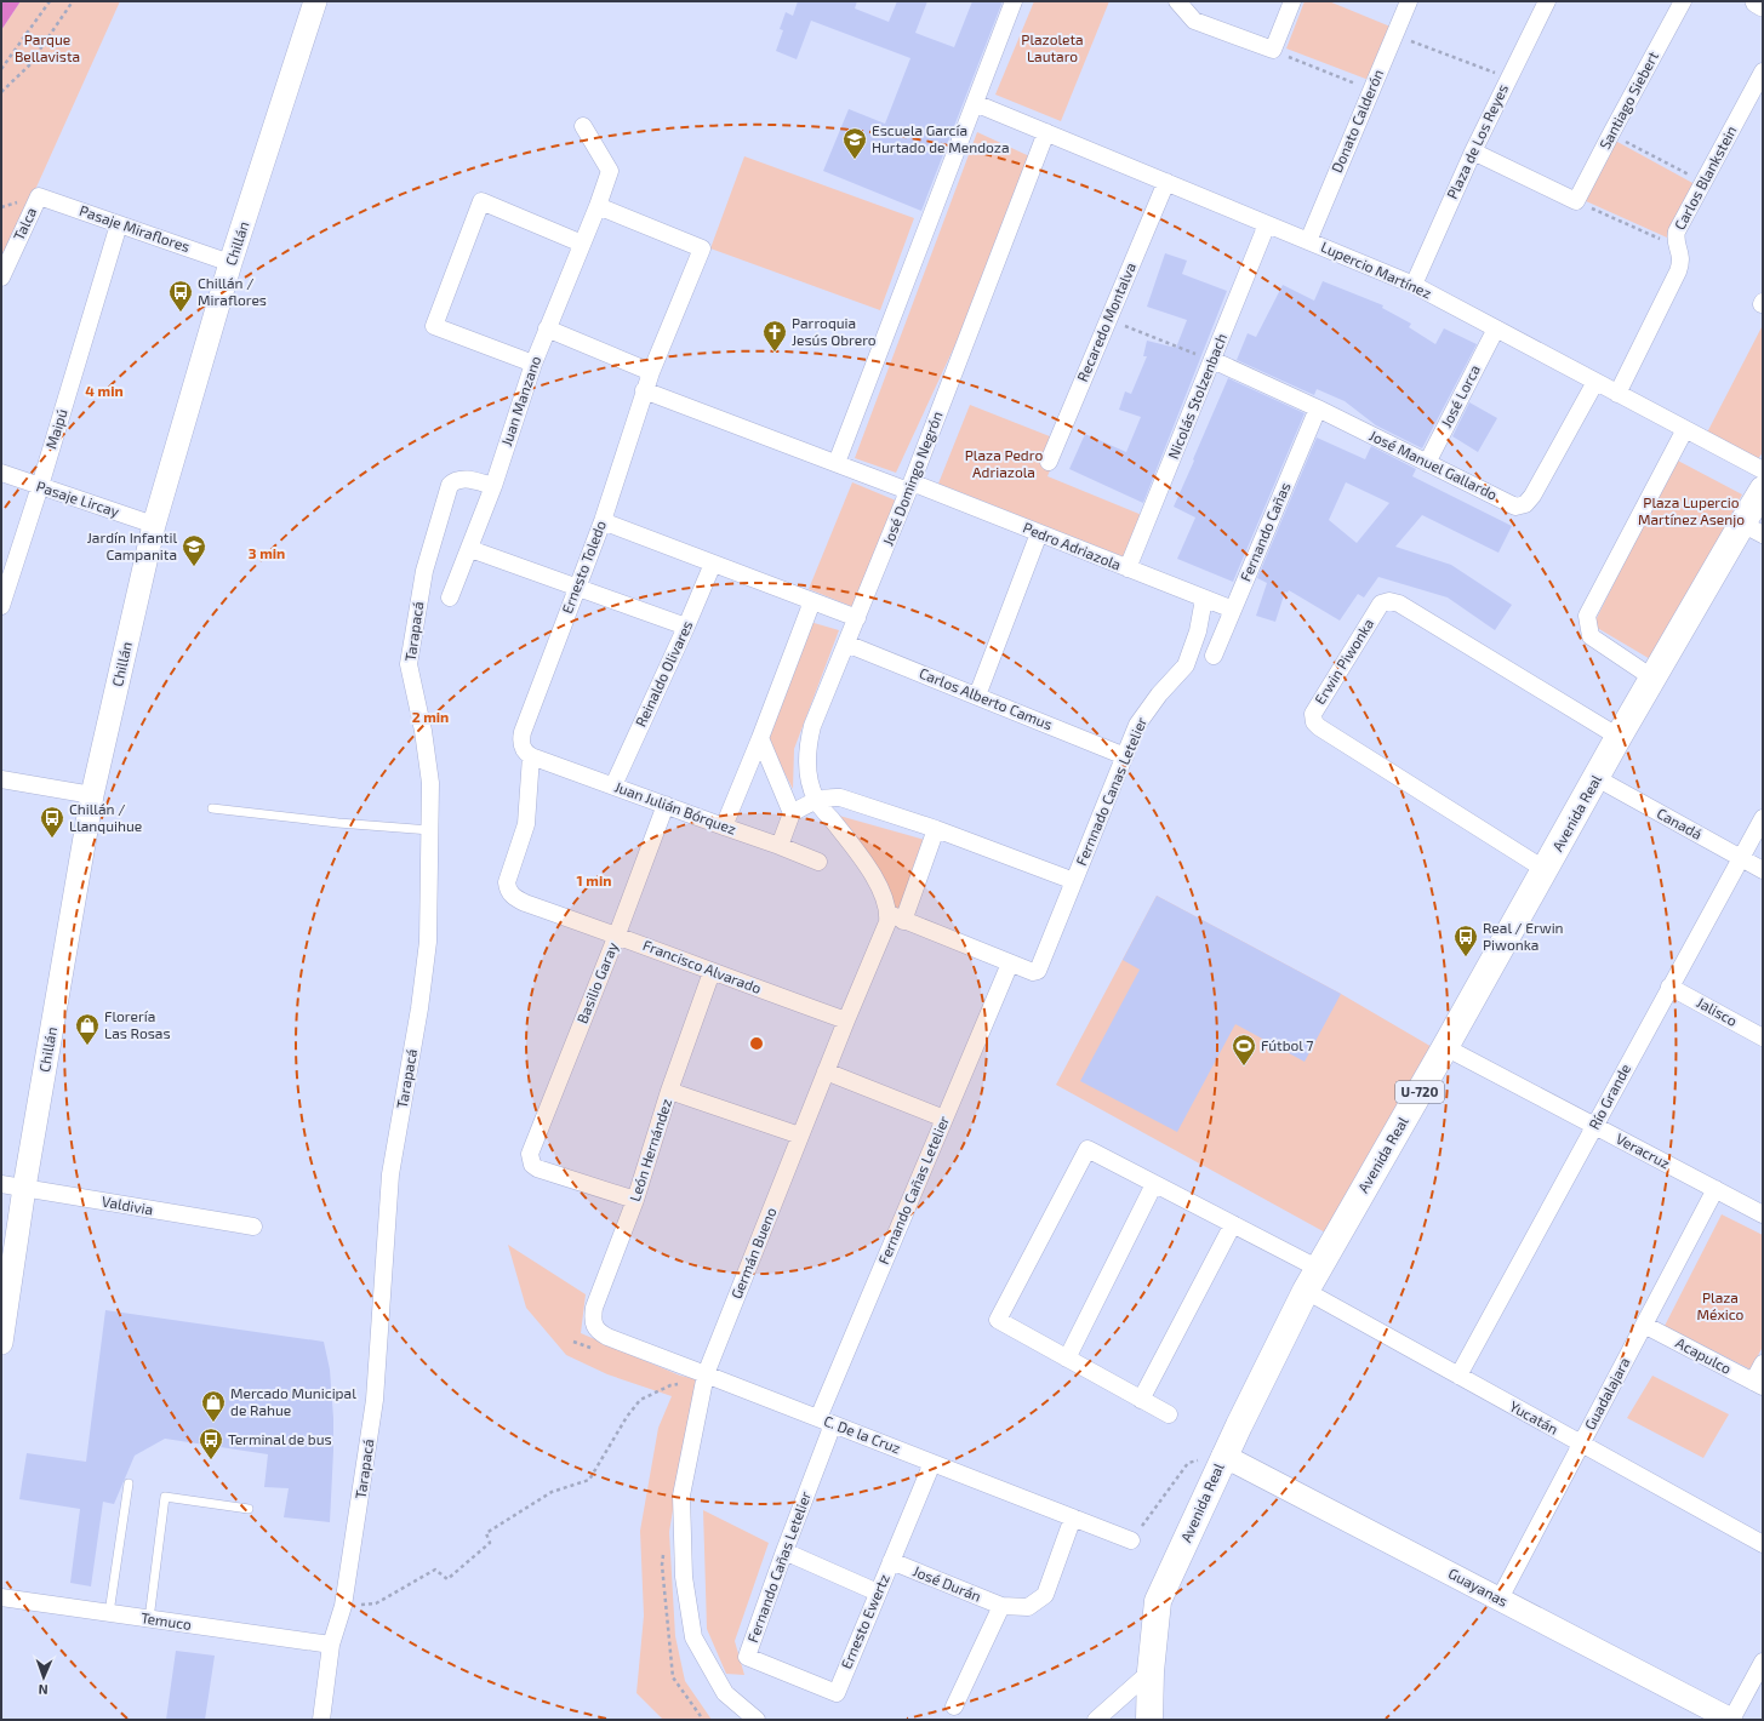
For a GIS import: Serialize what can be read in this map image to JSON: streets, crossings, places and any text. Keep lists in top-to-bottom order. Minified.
{"streets":{"main road":["Avenida Real","U-720"],"street":["Santiago Siebert","Donato Calderón","Plaza de Los Reyes","Carlos Blankstein","Talca","Pasaje Miraflores","Chillán","Lupercio Martínez","Recaredo Montalva","Nicolás Stolzenbach","José Lorca","Juan Manzano","Maipú","José Manuel Gallardo","José Domingo Negrón","Pasaje Lircay","Fernando Cañas","Pedro Adriazola","Ernesto Toledo","Tarapacá","Erwin Piwonka","Reinaldo Olivares","Carlos Alberto Camus","Fernnado Canas Letelier","Juan Julián Bórquez","Canadá","Francisco Alvarado","Basilio Garay","Jalisco","Río Grande","León Hernández","Veracruz","Fernando Cañas Letelier","Valdivia","Germán Bueno","Acapulco","Guadalajara","Yucatán","C. De la Cruz","José Durán","Guayanas","Temuco","Ernesto Ewertz"]},"crossings":[["Donato Calderón","Lupercio Martínez"],["Plaza de Los Reyes","Lupercio Martínez"],["Carlos Blankstein","Lupercio Martínez"],["Talca","Pasaje Miraflores"],["Pasaje Miraflores","Chillán"],["Pasaje Miraflores","Maipú"],["Chillán","Pasaje Lircay"],["Chillán","Valdivia"],["Lupercio Martínez","Recaredo Montalva"],["Lupercio Martínez","Nicolás Stolzenbach"],["Lupercio Martínez","José Lorca"],["Lupercio Martínez","José Manuel Gallardo"],["Lupercio Martínez","José Domingo Negrón"],["Nicolás Stolzenbach","José Manuel Gallardo"],["Nicolás Stolzenbach","Pedro Adriazola"],["José Lorca","José Manuel Gallardo"],["Juan Manzano","Ernesto Toledo"],["Juan Manzano","Tarapacá"],["Maipú","Pasaje Lircay"],["José Manuel Gallardo","Fernando Cañas"],["José Domingo Negrón","Pedro Adriazola"],["José Domingo Negrón","Carlos Alberto Camus"],["Fernando Cañas","Pedro Adriazola"],["Pedro Adriazola","Ernesto Toledo"],["Pedro Adriazola","Fernnado Canas Letelier"],["Ernesto Toledo","Juan Julián Bórquez"],["Ernesto Toledo","Francisco Alvarado"],["Tarapacá","Temuco"],["Erwin Piwonka","Avenida Real"],["Reinaldo Olivares","Juan Julián Bórquez"],["Carlos Alberto Camus","Fernnado Canas Letelier"],["Fernnado Canas Letelier","Fernando Cañas Letelier"],["Juan Julián Bórquez","Basilio Garay"],["Avenida Real","Canadá"],["Avenida Real","Veracruz"],["Avenida Real","Yucatán"],["Avenida Real","Guayanas"],["Canadá","Río Grande"],["Francisco Alvarado","Basilio Garay"],["Francisco Alvarado","León Hernández"],["Francisco Alvarado","Germán Bueno"],["Basilio Garay","León Hernández"],["Jalisco","Río Grande"],["Río Grande","Veracruz"],["Río Grande","Yucatán"],["León Hernández","C. De la Cruz"],["Veracruz","Guadalajara"],["Fernando Cañas Letelier","C. De la Cruz"],["Fernando Cañas Letelier","Ernesto Ewertz"],["Germán Bueno","C. De la Cruz"],["Acapulco","Guadalajara"],["Guadalajara","Yucatán"],["Guadalajara","Guayanas"],["C. De la Cruz","José Durán"],["C. De la Cruz","Ernesto Ewertz"],["José Durán","Ernesto Ewertz"]],"parks":["Parque Bellavista","Plazoleta Lautaro","Plaza Pedro Adriazola","Plaza Lupercio Martínez Asenjo","Plaza México"],"places":{"school or university":["Escuela García Hurtado de Mendoza","Jardín Infantil Campanita"],"bus stop":["Chillán / Miraflores","Chillán / Llanquihue","Real / Erwin Piwonka","Terminal de bus"],"church":["Parroquia Jesús Obrero"],"shop":["Florería Las Rosas","Mercado Municipal de Rahue"],"sports":["Fútbol 7"]},"north":"bottom","rings":["4 min","3 min","2 min","1 min"]}
